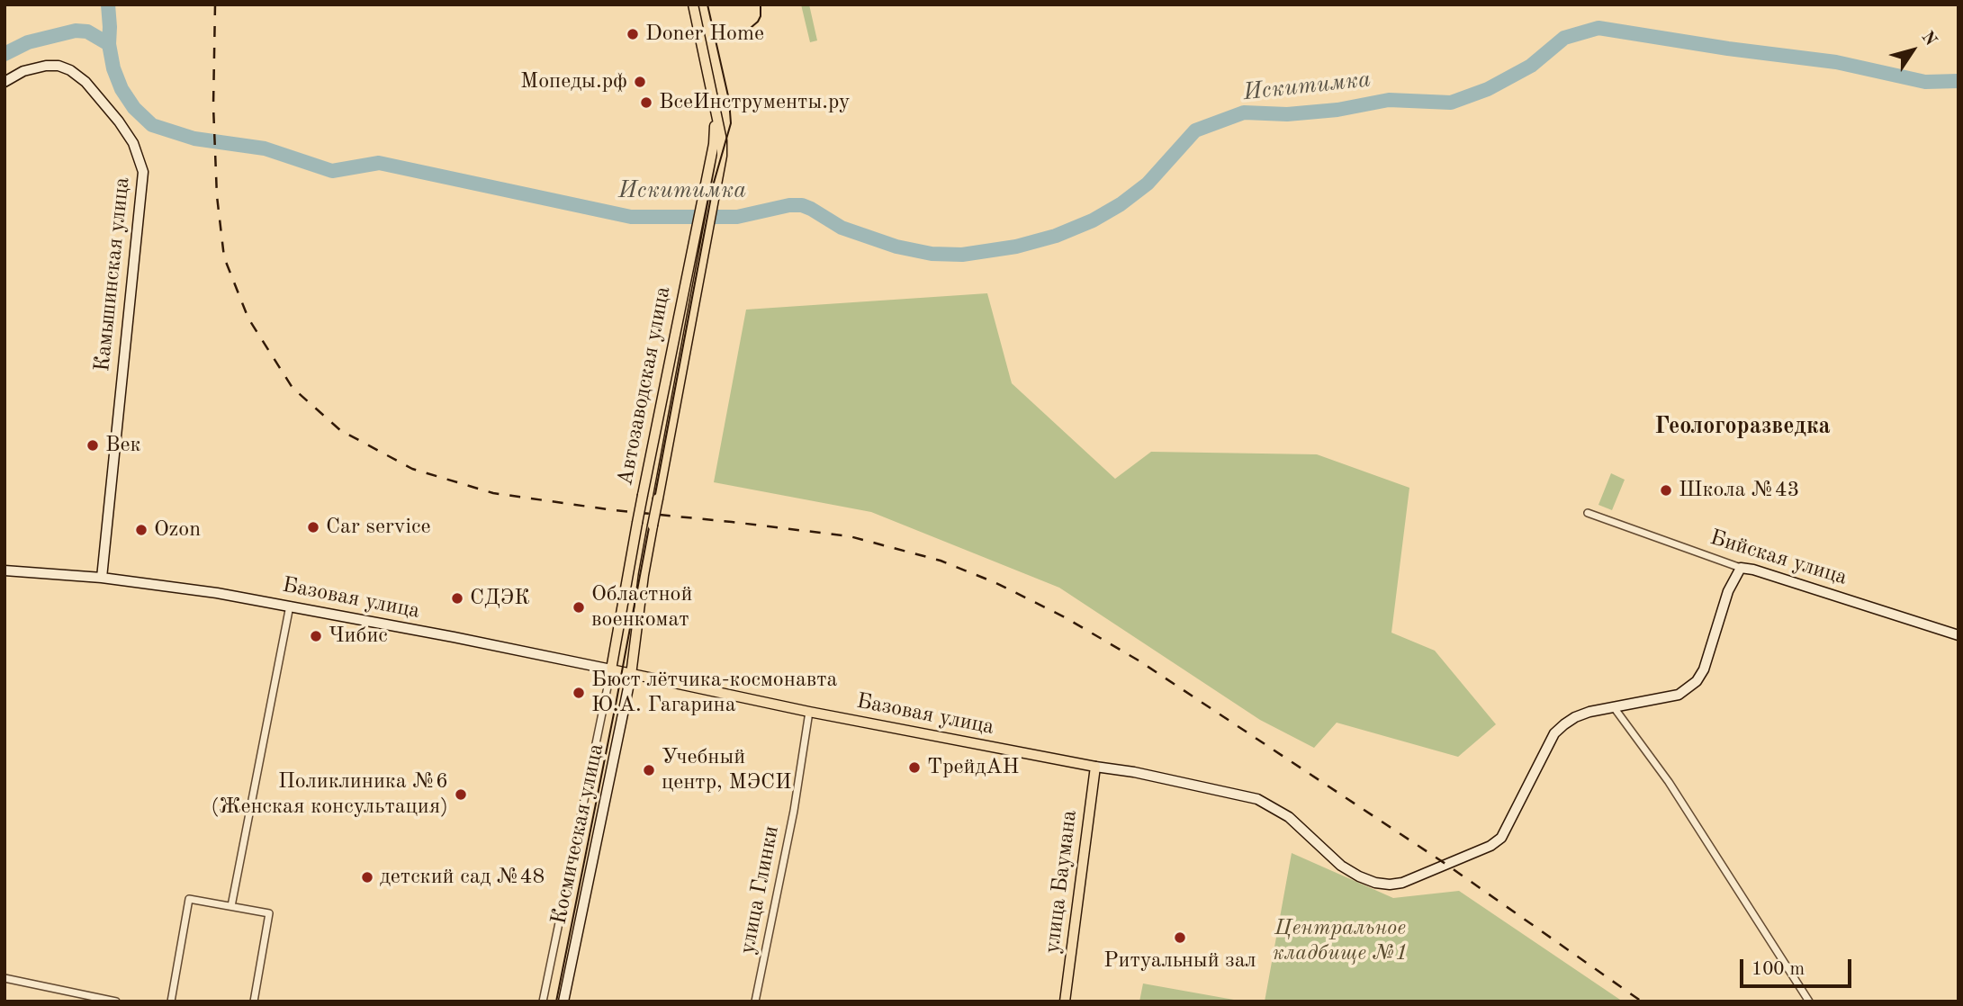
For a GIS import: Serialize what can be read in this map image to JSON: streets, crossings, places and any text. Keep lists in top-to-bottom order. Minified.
{"streets":{"main road":["Автозаводская улица","Базовая улица","улица Баумана"],"street":["Камышинская улица","Бийская улица","Космическая улица","улица Глинки"]},"crossings":[["Камышинская улица","Базовая улица"],["Автозаводская улица","Базовая улица"],["Автозаводская улица","Космическая улица"],["Базовая улица","Космическая улица"],["Базовая улица","улица Баумана"],["Базовая улица","улица Глинки"]],"districts":["Геологоразведка"],"water":["Искитимка"],"parks":["Центральное кладбище №1"],"places":["Doner Home","Мопеды.рф","ВсеИнструменты.ру","Век","Школа №43","Car service","Ozon","СДЭК","Областной военкомат","Чибис","Бюст лётчика-космонавта Ю.А. Гагарина","ТрейдАН","Учебный центр, МЭСИ","Поликлиника №6 (Женская консультация)","детский сад №48","Ритуальный зал"],"scale_bar":"100 m","north":"top right"}
